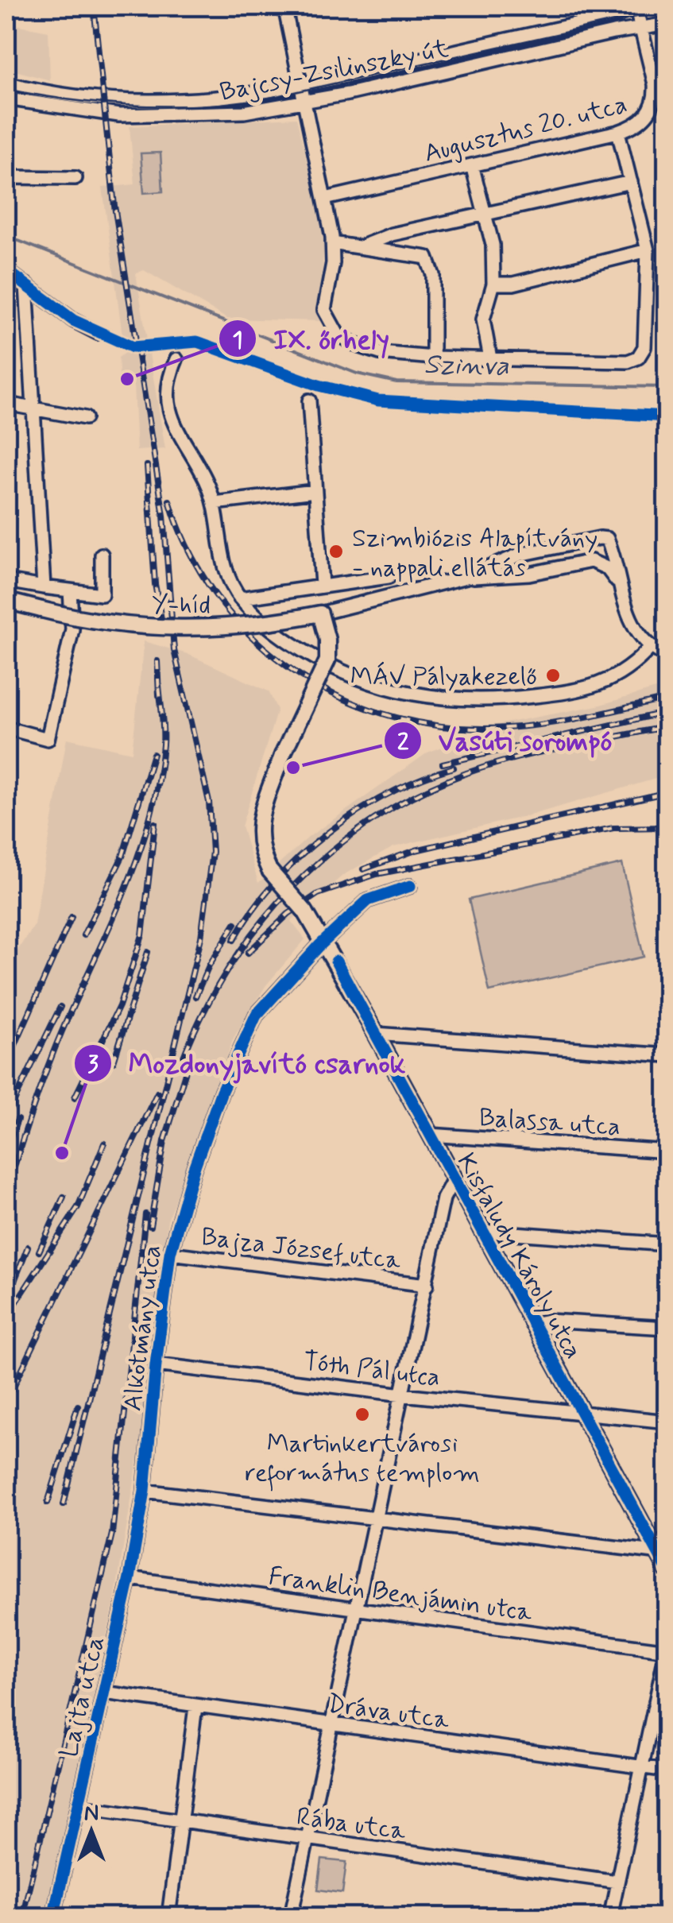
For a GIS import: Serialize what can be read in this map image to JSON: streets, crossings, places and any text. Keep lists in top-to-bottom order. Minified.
{"streets":{"main road":["Y-híd","Kisfaludy Károly utca"],"street":["Bajcsy-Zsilinszky út","Augusztus 20. utca","Balassa utca","Bajza József utca","Alkotmány utca","Tóth Pál utca","Franklin Benjámin utca","Lajta utca","Dráva utca","Rába utca"]},"crossings":[["Bajcsy-Zsilinszky út","Augusztus 20. utca"],["Y-híd","Kisfaludy Károly utca"],["Balassa utca","Kisfaludy Károly utca"],["Bajza József utca","Alkotmány utca"],["Kisfaludy Károly utca","Alkotmány utca"],["Kisfaludy Károly utca","Tóth Pál utca"],["Alkotmány utca","Tóth Pál utca"],["Alkotmány utca","Franklin Benjámin utca"],["Alkotmány utca","Lajta utca"],["Franklin Benjámin utca","Lajta utca"],["Lajta utca","Dráva utca"],["Lajta utca","Rába utca"]],"water":["Szinva"],"places":["IX. őrhely","Szimbiózis Alapítvány - nappali ellátás","MÁV Pályakezelő","Vasúti sorompó","Mozdonyjavító csarnok","Martinkertvárosi református templom"],"north":"top"}
